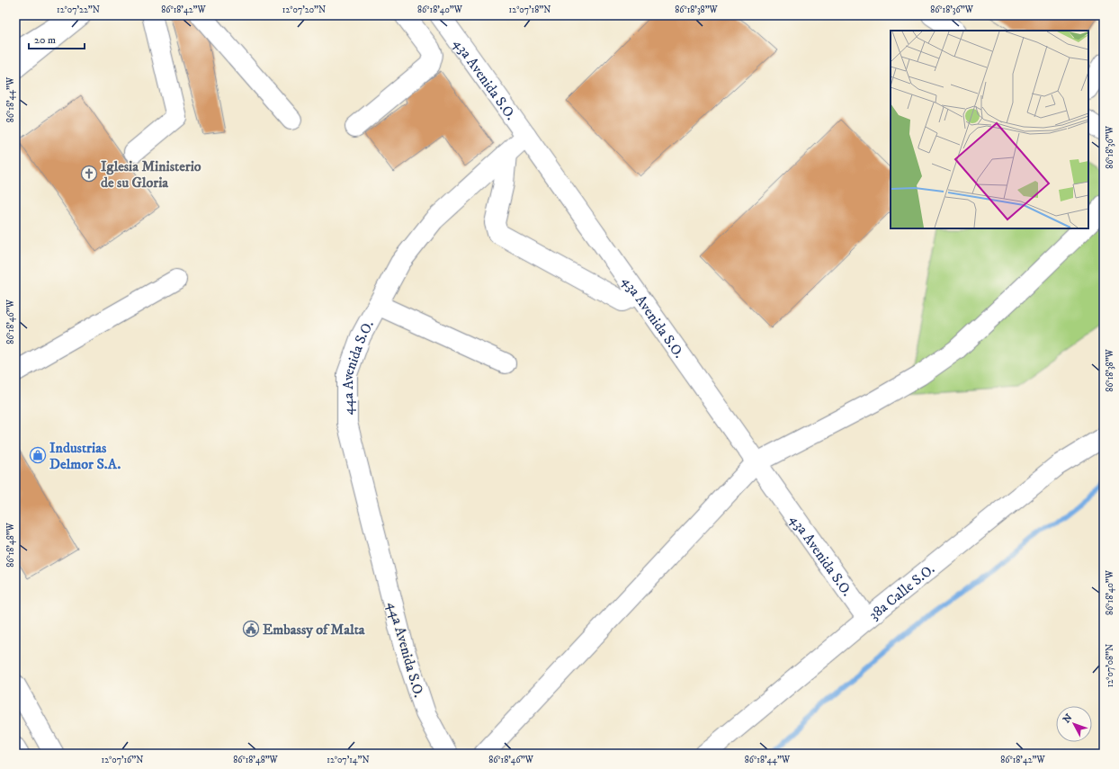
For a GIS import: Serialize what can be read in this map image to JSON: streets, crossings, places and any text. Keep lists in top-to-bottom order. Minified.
{"streets":{"main road":["43a Avenida S.O.","44a Avenida S.O.","38a Calle S.O."]},"crossings":[["43a Avenida S.O.","44a Avenida S.O."],["43a Avenida S.O.","38a Calle S.O."]],"places":{"church":["Iglesia Ministerio de su Gloria"],"shop":["Industrias Delmor S.A."],"public building":["Embassy of Malta"]},"scale_bar":"20 m","north":"top left","coordinates":["12°07'22\"N","86°18'42\"W","12°07'20\"N","86°18'40\"W","12°07'18\"N","86°18'38\"W","86°18'36\"W","86°18'44\"W","86°18'46\"W","86°18'48\"W","12°07'08\"N","12°07'16\"N","12°07'14\"N"]}
